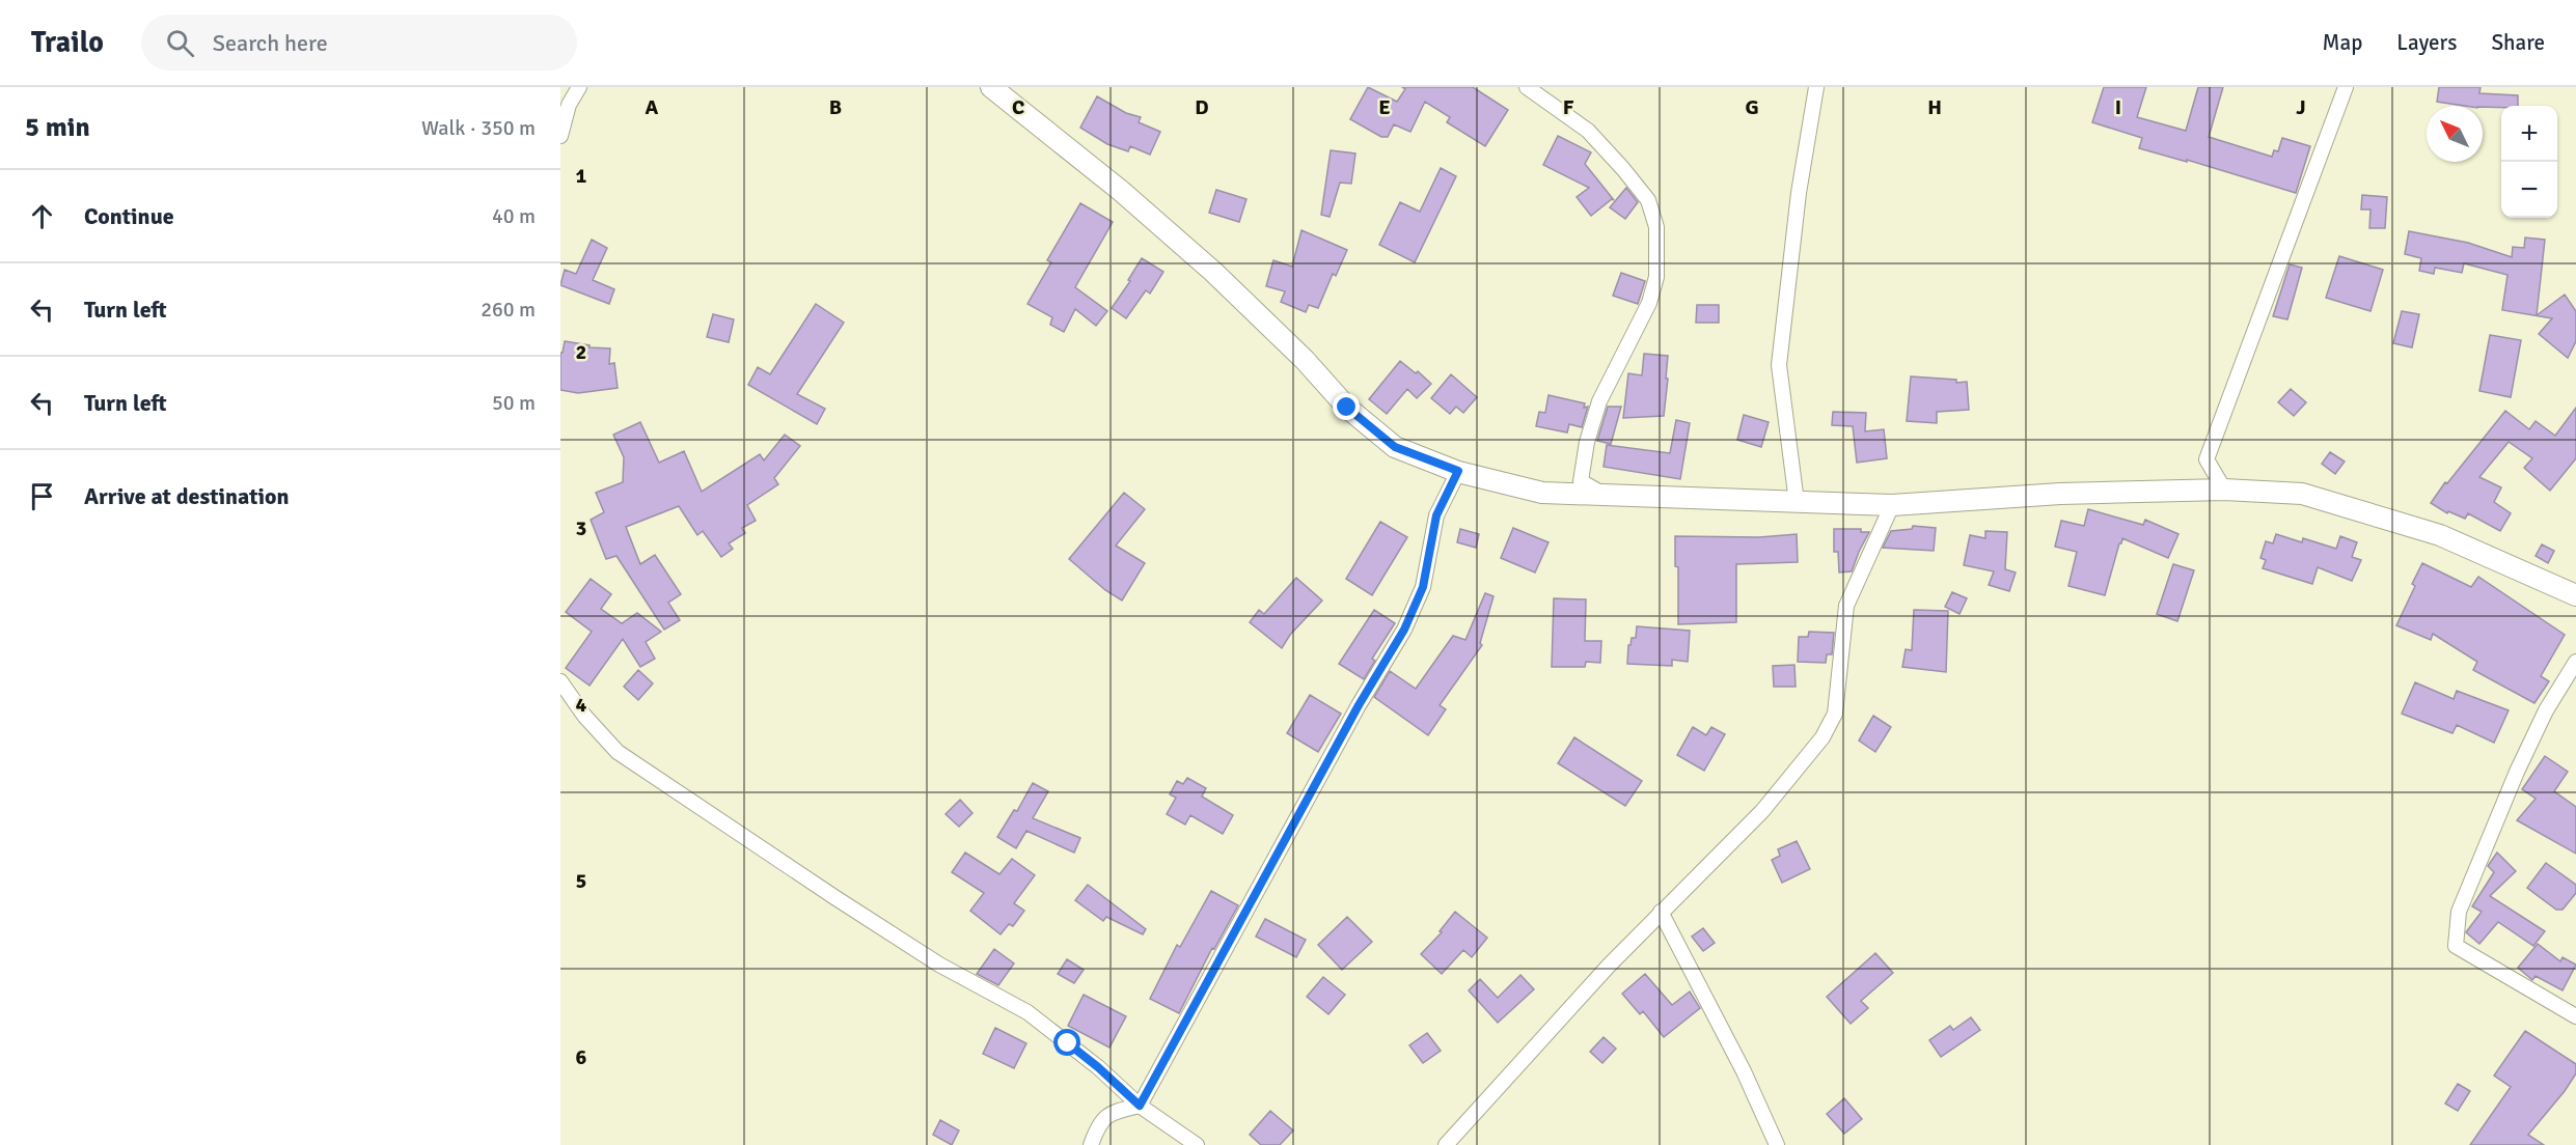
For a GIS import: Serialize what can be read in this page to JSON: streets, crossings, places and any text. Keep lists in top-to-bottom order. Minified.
{"north":"top left","page":{"header":"Trailo","search":"Search here","nav":["Map","Layers","Share"],"heading":["5 min","Walk · 350 m"],"map_buttons":["+","−"],"list":[["Continue","40 m"],["Turn left","260 m"],["Turn left","50 m"],"Arrive at destination"]},"grid":{"columns":["A","B","C","D","E","F","G","H","I","J"],"rows":["1","2","3","4","5","6"]}}
